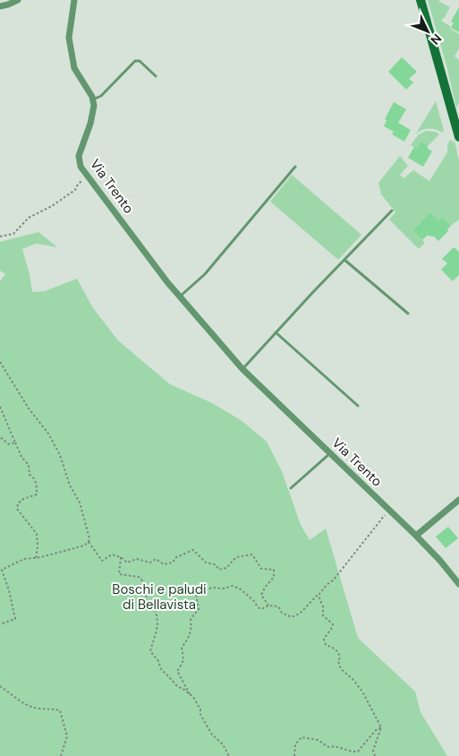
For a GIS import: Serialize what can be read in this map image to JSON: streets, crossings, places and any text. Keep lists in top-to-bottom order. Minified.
{"streets":{"street":["Via Trento"]},"parks":["Boschi e paludi di Bellavista"],"north":"bottom right"}
